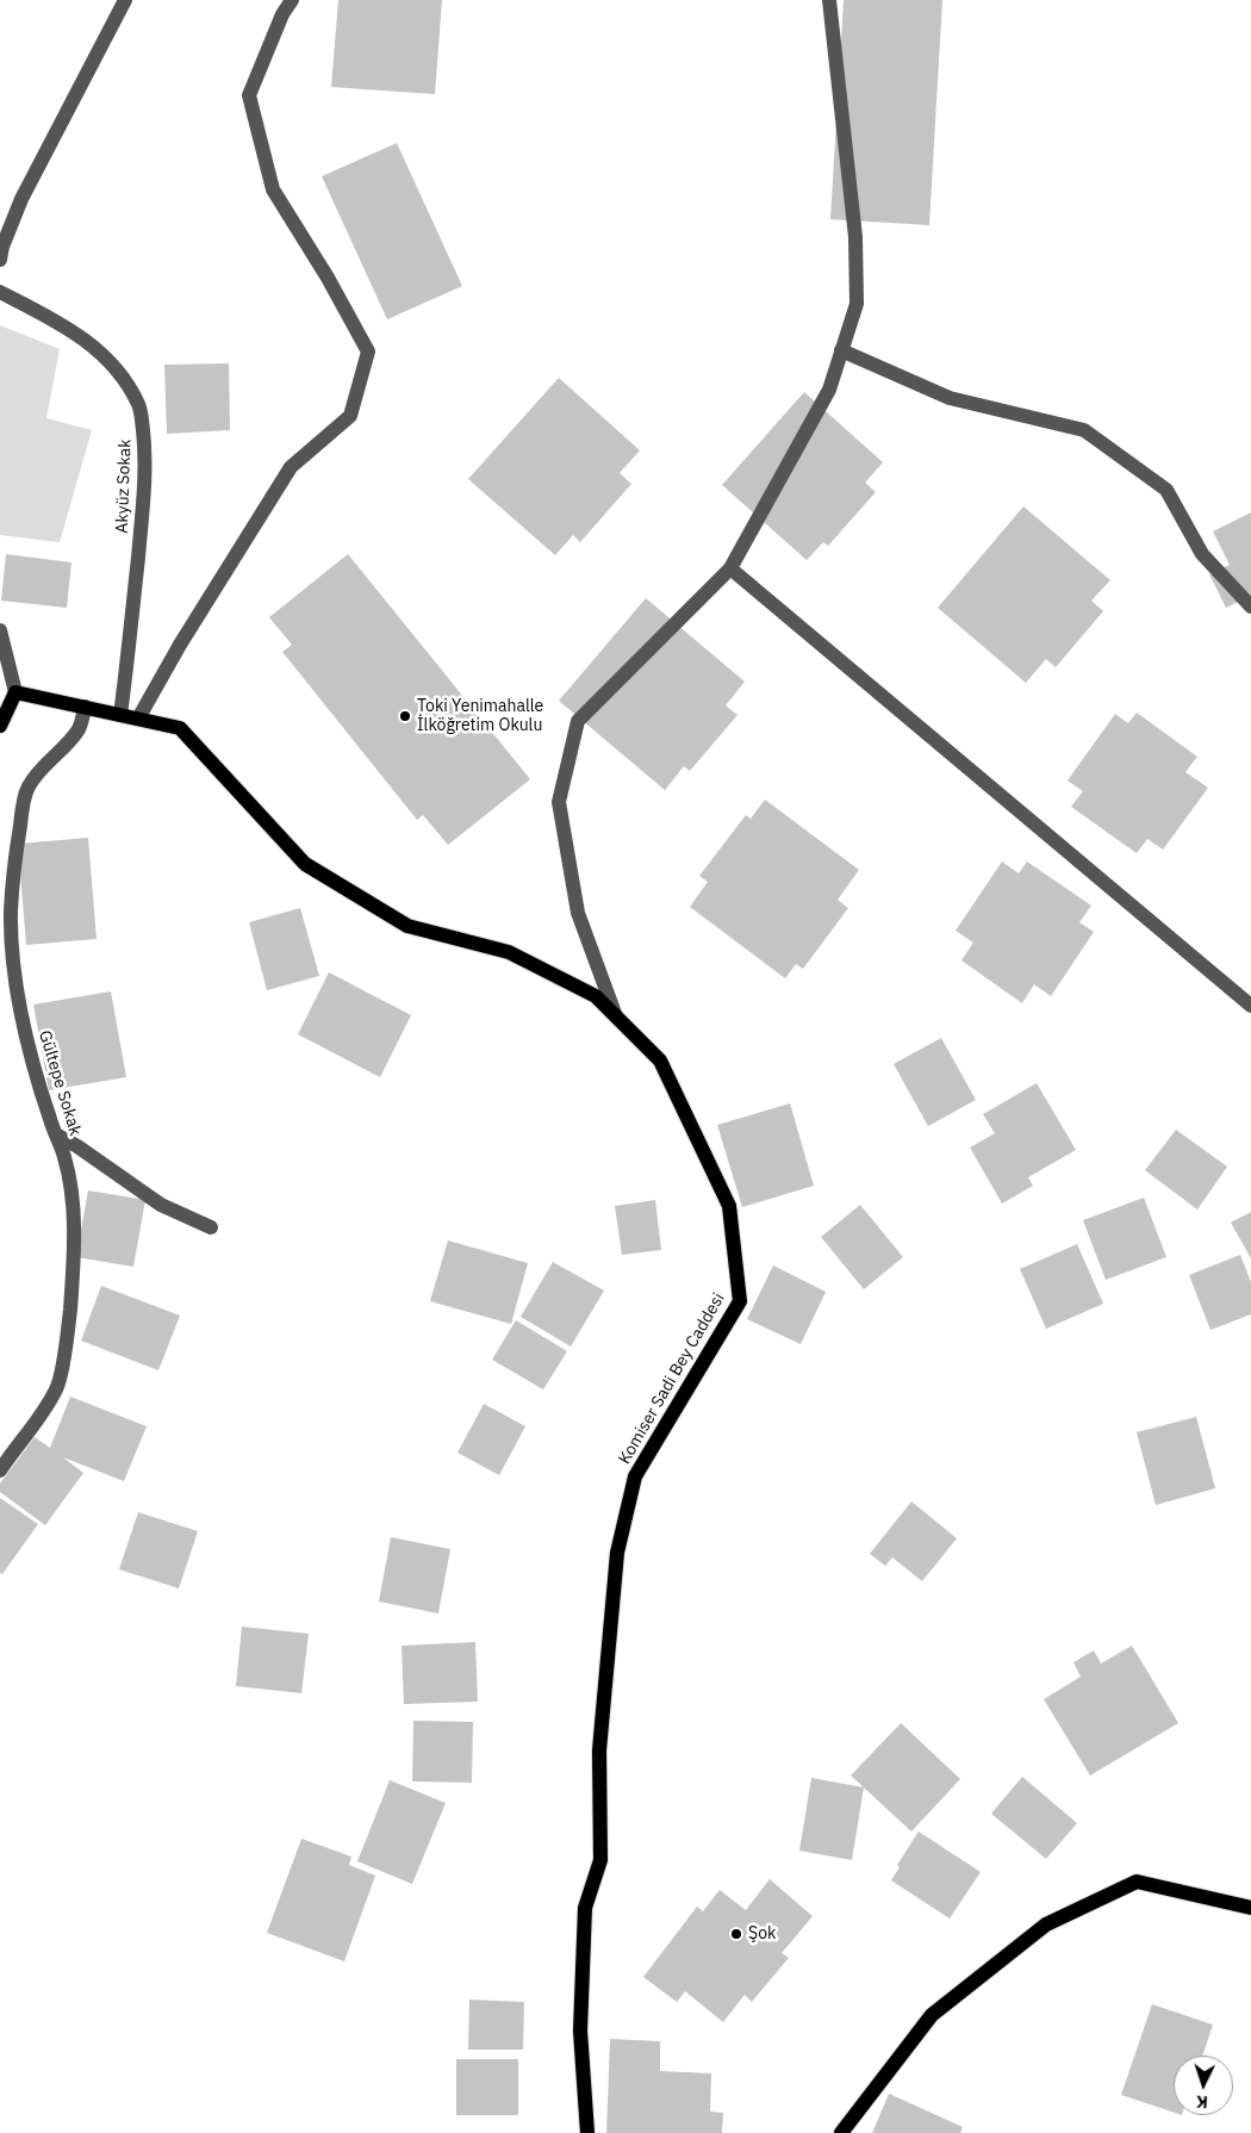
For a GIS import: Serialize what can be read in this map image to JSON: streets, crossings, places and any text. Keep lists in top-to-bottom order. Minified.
{"streets":{"main road":["Komiser Sadi Bey Caddesi"],"street":["Akyüz Sokak","Gültepe Sokak"]},"crossings":[["Akyüz Sokak","Komiser Sadi Bey Caddesi"],["Gültepe Sokak","Komiser Sadi Bey Caddesi"]],"places":["Toki Yenimahalle İlköğretim Okulu","Şok"],"north":"bottom"}
